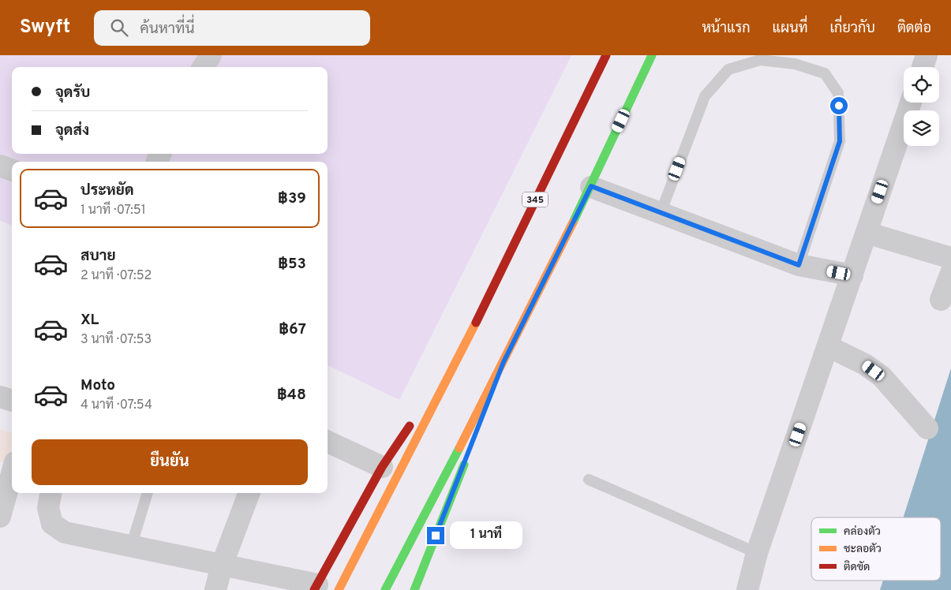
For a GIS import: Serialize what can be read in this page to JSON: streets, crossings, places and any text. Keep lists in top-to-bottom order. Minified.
{"streets":{"main road":["345"]},"legend":["คล่องตัว","ชะลอตัว","ติดขัด"],"page":{"header":"Swyft","search":"ค้นหาที่นี่","nav":["หน้าแรก","แผนที่","เกี่ยวกับ","ติดต่อ"],"banner":["จุดรับ","จุดส่ง"],"list":[{"name":"ประหยัด","note":"1 นาที · 07:51","value":"฿39"},{"name":"สบาย","note":"2 นาที · 07:52","value":"฿53"},{"name":"XL","note":"3 นาที · 07:53","value":"฿67"},{"name":"Moto","note":"4 นาที · 07:54","value":"฿48"}],"buttons":"ยืนยัน","bubble":"1 นาที"}}
